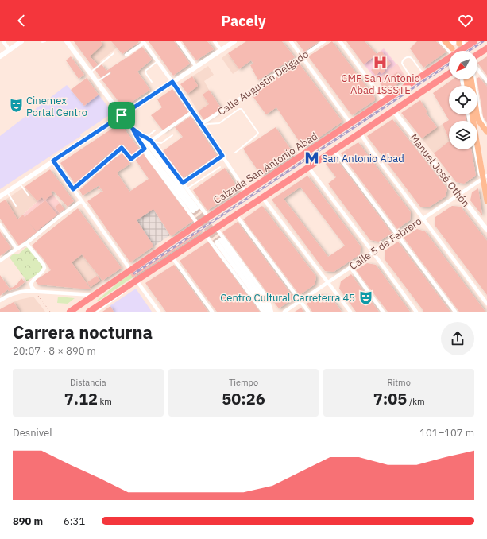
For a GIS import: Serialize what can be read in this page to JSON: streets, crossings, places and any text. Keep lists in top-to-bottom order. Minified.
{"streets":{"highway":["Calzada San Antonio Abad"],"street":["Calle Augustin Delgado","Manuel José Othón","Calle 5 de Febrero"]},"crossings":[["Manuel José Othón","Calle 5 de Febrero"]],"places":{"hospital":["CMF San Antonio Abad ISSSTE"],"theatre":["Cinemex Portal Centro","Centro Cultural Carreterra 45"],"metro station":["San Antonio Abad"]},"north":"bottom left","page":{"header":"Pacely","heading":["Carrera nocturna","20:07 · 8 × 890 m"],"stats":[["Distancia","7.12 km"],["Tiempo","50:26"],["Ritmo","7:05 /km"]],"chart":["Desnivel","101–107 m"],"list":[{"name":"890 m","note":"6:31"}]}}
